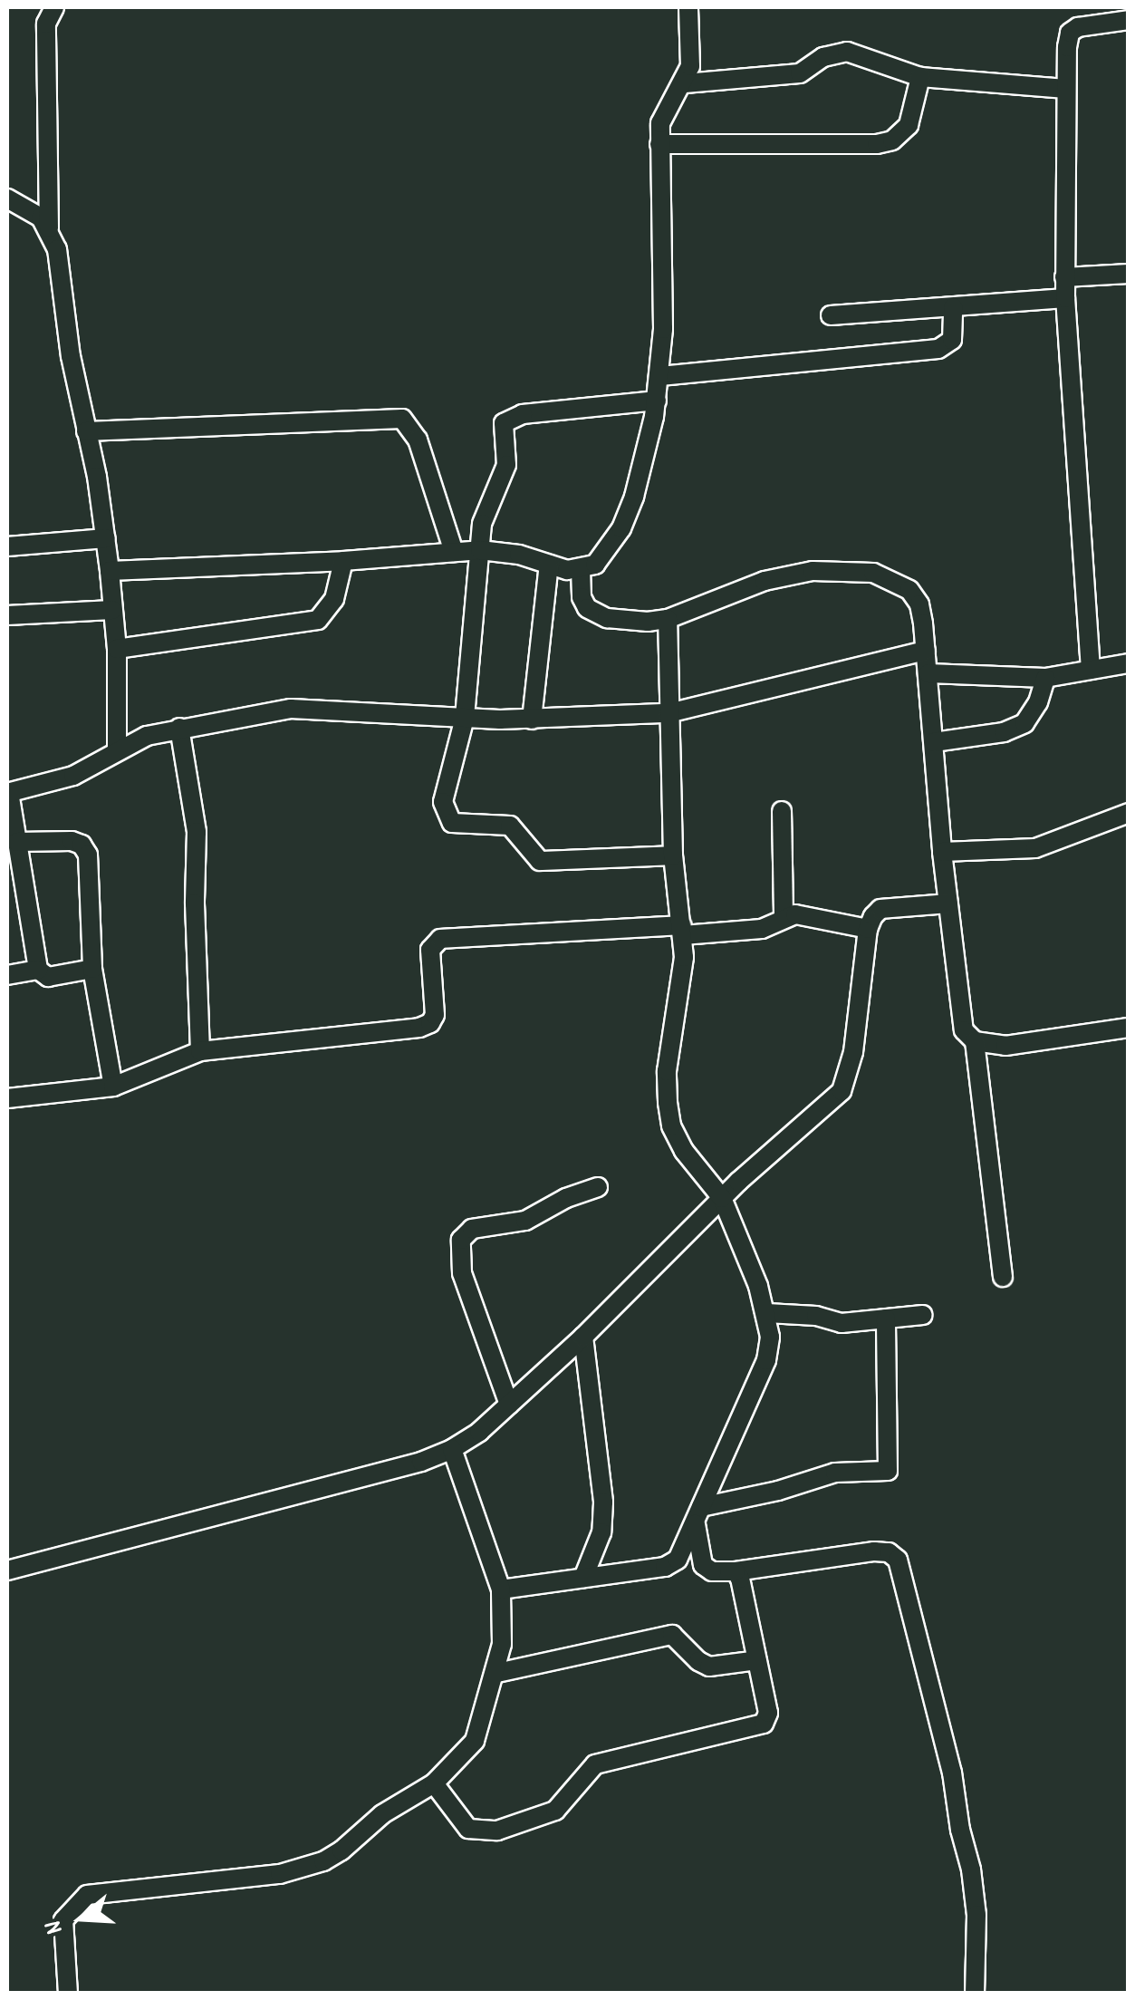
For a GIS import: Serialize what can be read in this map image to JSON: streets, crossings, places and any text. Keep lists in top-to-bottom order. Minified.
{"north":"left"}
